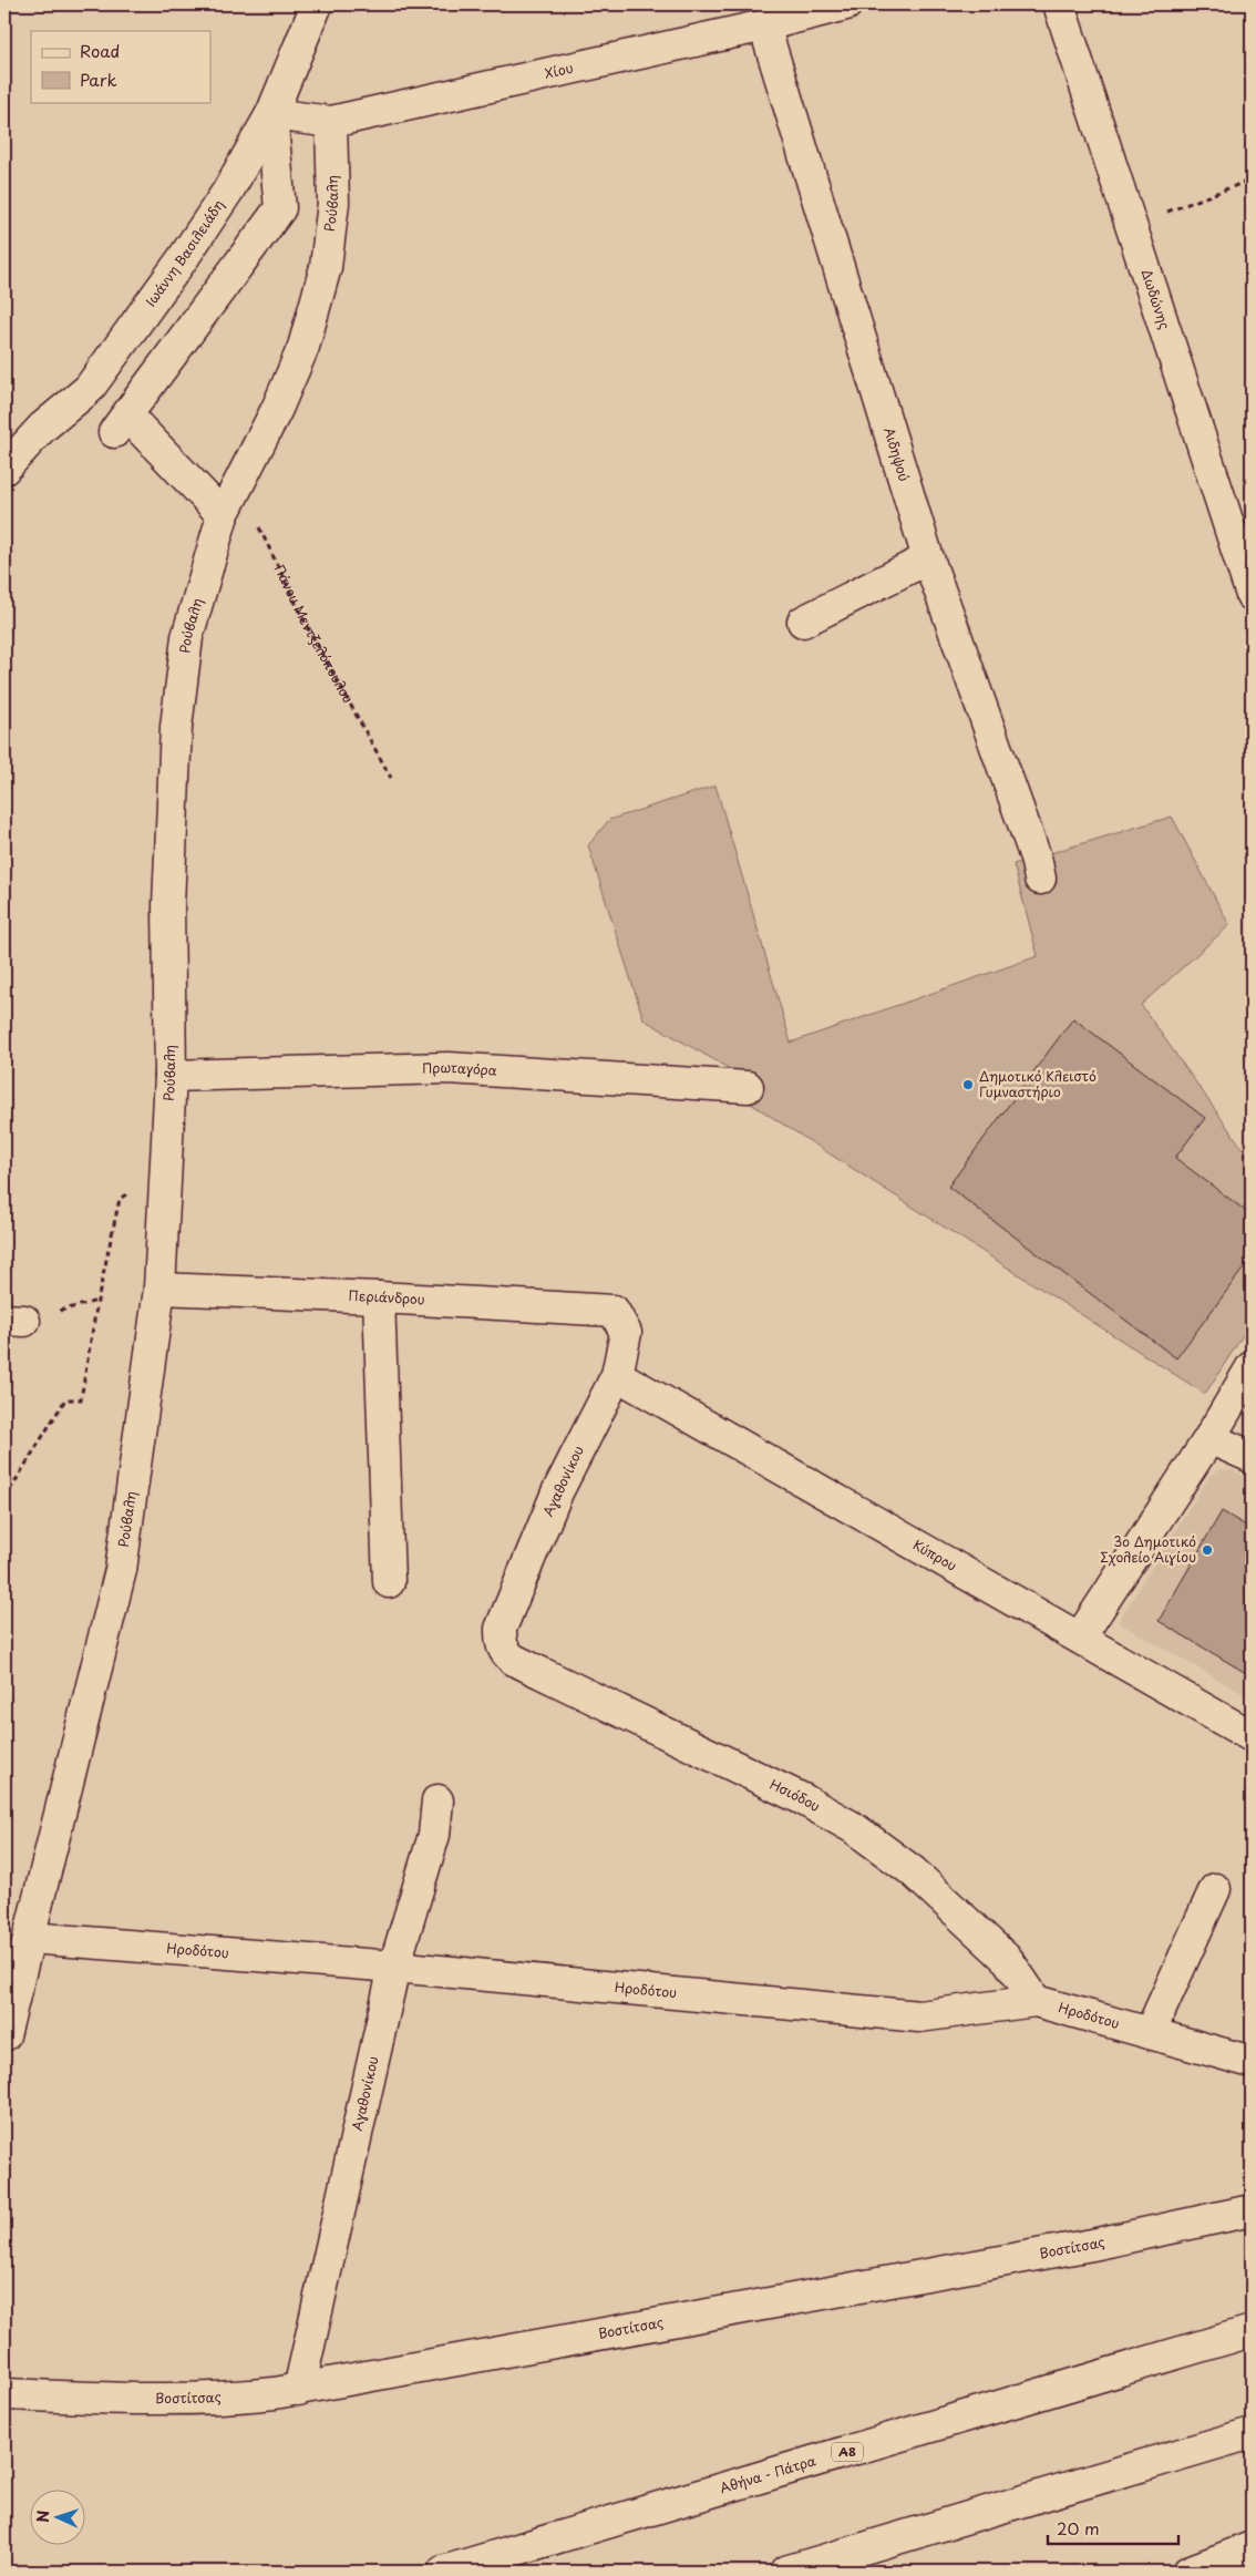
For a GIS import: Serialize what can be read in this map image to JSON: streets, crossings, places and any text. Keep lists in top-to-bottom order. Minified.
{"streets":{"main road":["Χίου","Ρούβαλη","Ιωάννη Βασιλειάδη","Δωδώνης","Αιδηψού","Πρωταγόρα","Περιάνδρου","Αγαθονίκου","Κύπρου","Ησιόδου","Ηροδότου","Βοστίτσας","Α8","Αθήνα - Πάτρα"],"path":["Πάνου Μεντζελόπουλου"]},"crossings":[["Χίου","Ρούβαλη"],["Χίου","Ιωάννη Βασιλειάδη"],["Χίου","Αιδηψού"],["Ρούβαλη","Πάνου Μεντζελόπουλου"],["Ρούβαλη","Πρωταγόρα"],["Ρούβαλη","Περιάνδρου"],["Ρούβαλη","Ηροδότου"],["Περιάνδρου","Αγαθονίκου"],["Αγαθονίκου","Κύπρου"],["Αγαθονίκου","Ησιόδου"],["Αγαθονίκου","Ηροδότου"],["Αγαθονίκου","Βοστίτσας"],["Ησιόδου","Ηροδότου"]],"places":["Δημοτικό Κλειστό Γυμναστήριο","3ο Δημοτικό Σχολείο Αιγίου"],"legend":["Road","Park"],"scale_bar":"20 m","north":"left"}
